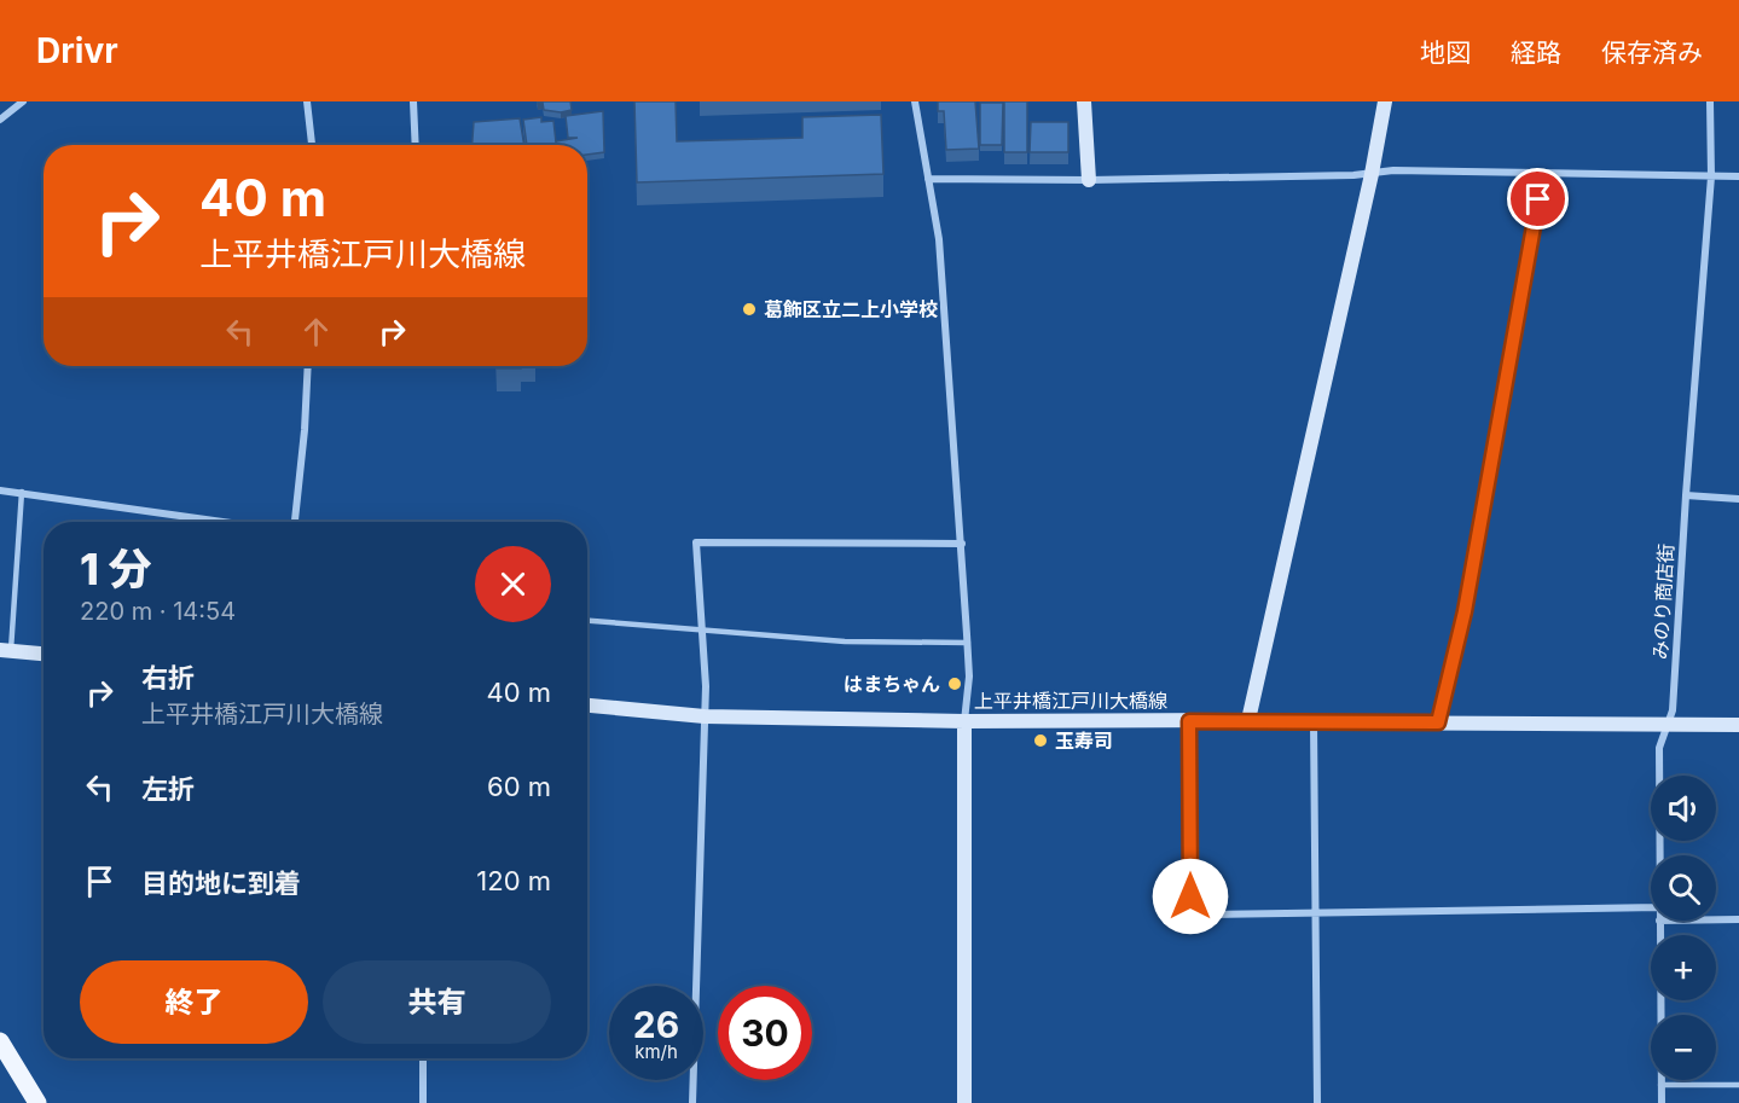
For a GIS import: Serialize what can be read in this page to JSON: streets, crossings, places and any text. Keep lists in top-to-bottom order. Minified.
{"streets":{"street":["みのり商店街","上平井橋江戸川大橋線"]},"crossings":[["みのり商店街","上平井橋江戸川大橋線"]],"places":["葛飾区立二上小学校","はまちゃん","玉寿司"],"page":{"header":"Drivr","nav":["地図","経路","保存済み"],"turn":["40 m","上平井橋江戸川大橋線"],"heading":["1 分","220 m · 14:54"],"list":[{"name":"右折","note":"上平井橋江戸川大橋線","value":"40 m"},{"name":"左折","value":"60 m"},{"name":"目的地に到着","value":"120 m"}],"map_buttons":["+","−"],"buttons":["終了","共有"],"speed":"26 km/h","limit":"30"}}
